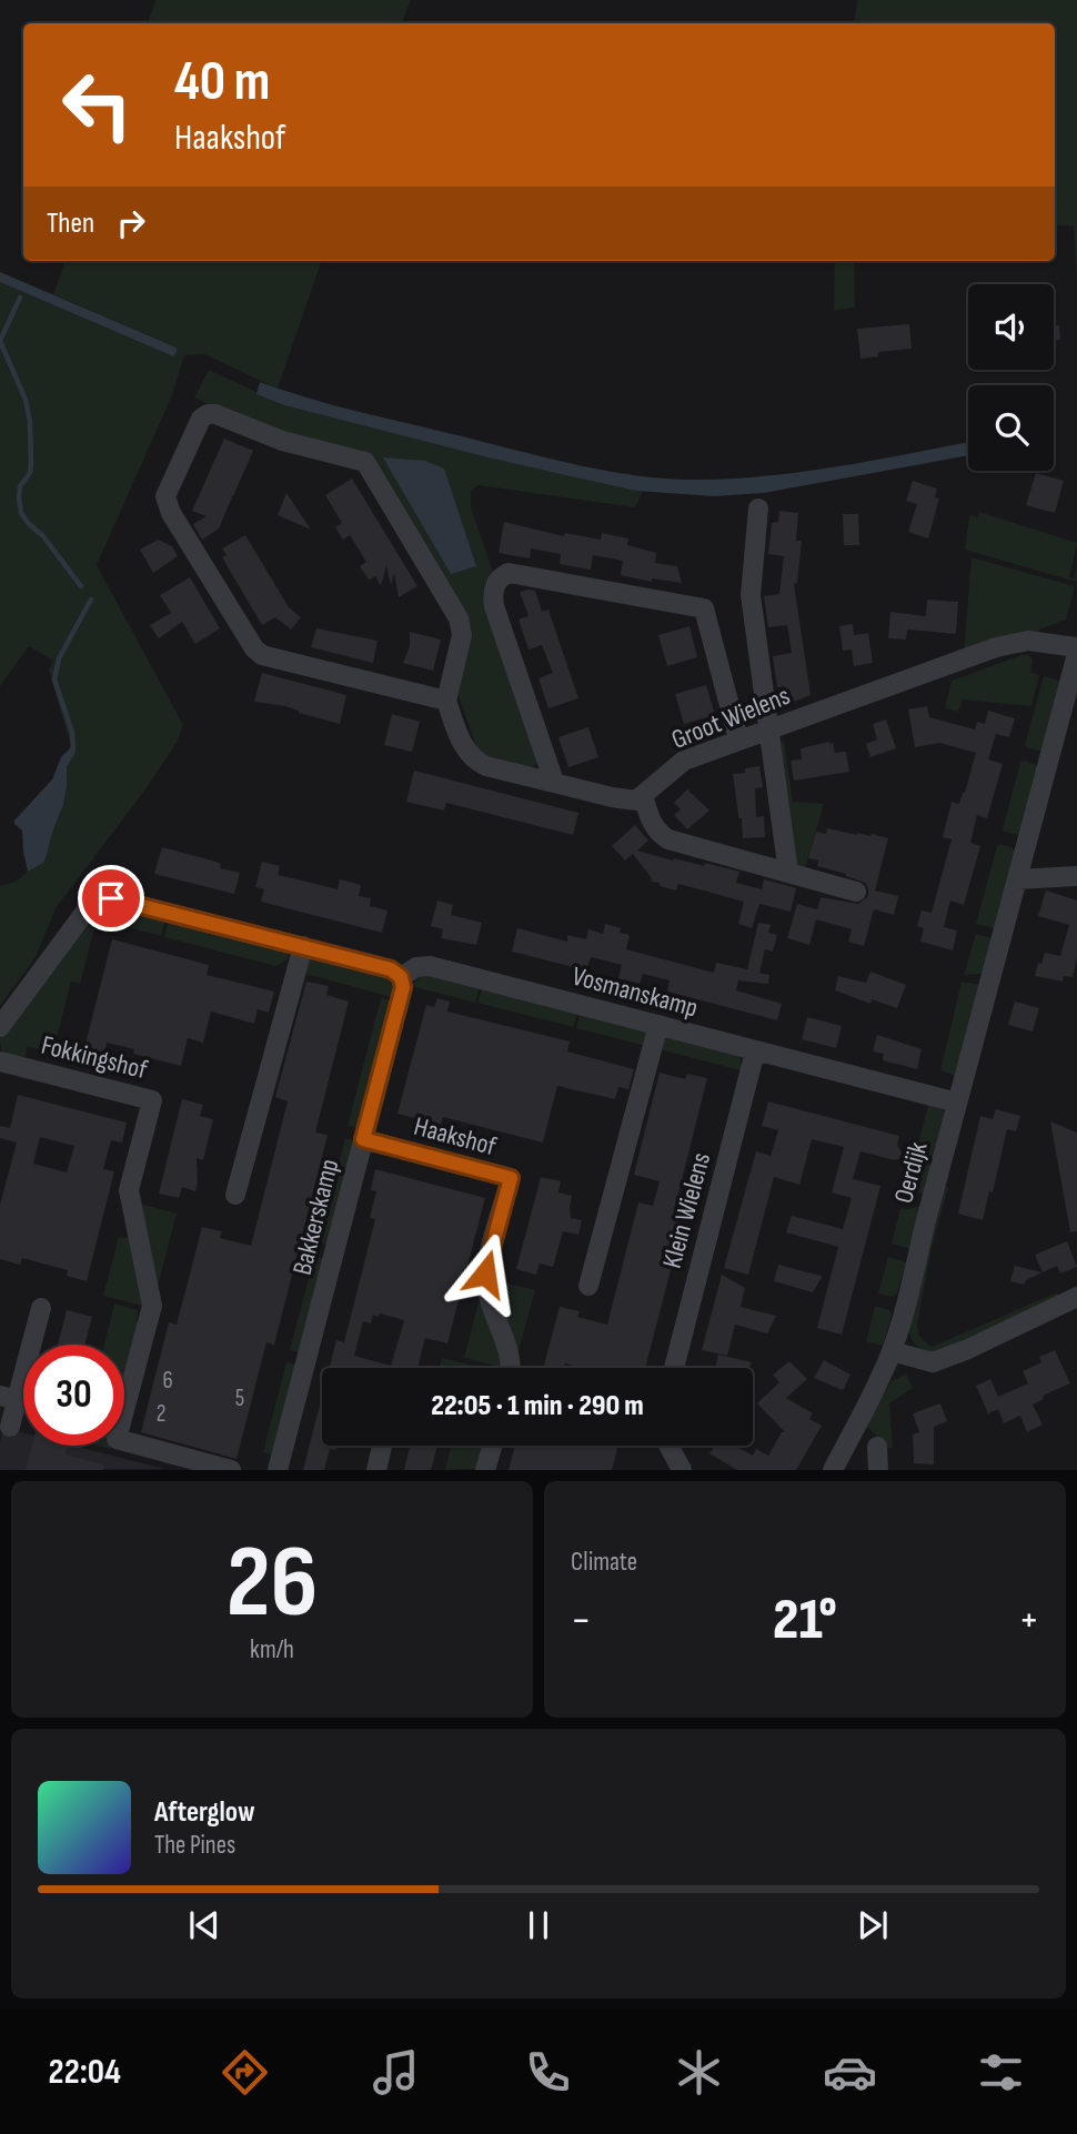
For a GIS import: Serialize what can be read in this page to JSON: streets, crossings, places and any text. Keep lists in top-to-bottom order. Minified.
{"streets":{"street":["Groot Wielens","Vosmanskamp","Fokkingshof","Haakshof","Oerdijk","Klein Wielens","Bakkerskamp"]},"crossings":[["Vosmanskamp","Oerdijk"],["Vosmanskamp","Klein Wielens"],["Vosmanskamp","Bakkerskamp"],["Haakshof","Bakkerskamp"]],"house_numbers":["6","5","2"],"page":{"turn":["40 m","Haakshof"],"then":"Then","limit":"30","trip":"22:05 · 1 min · 290 m","tile":[["26","km/h"],"Climate"],"heat":["−","21°","+"],"song":["Afterglow","The Pines"],"tabs":"22:04"}}
